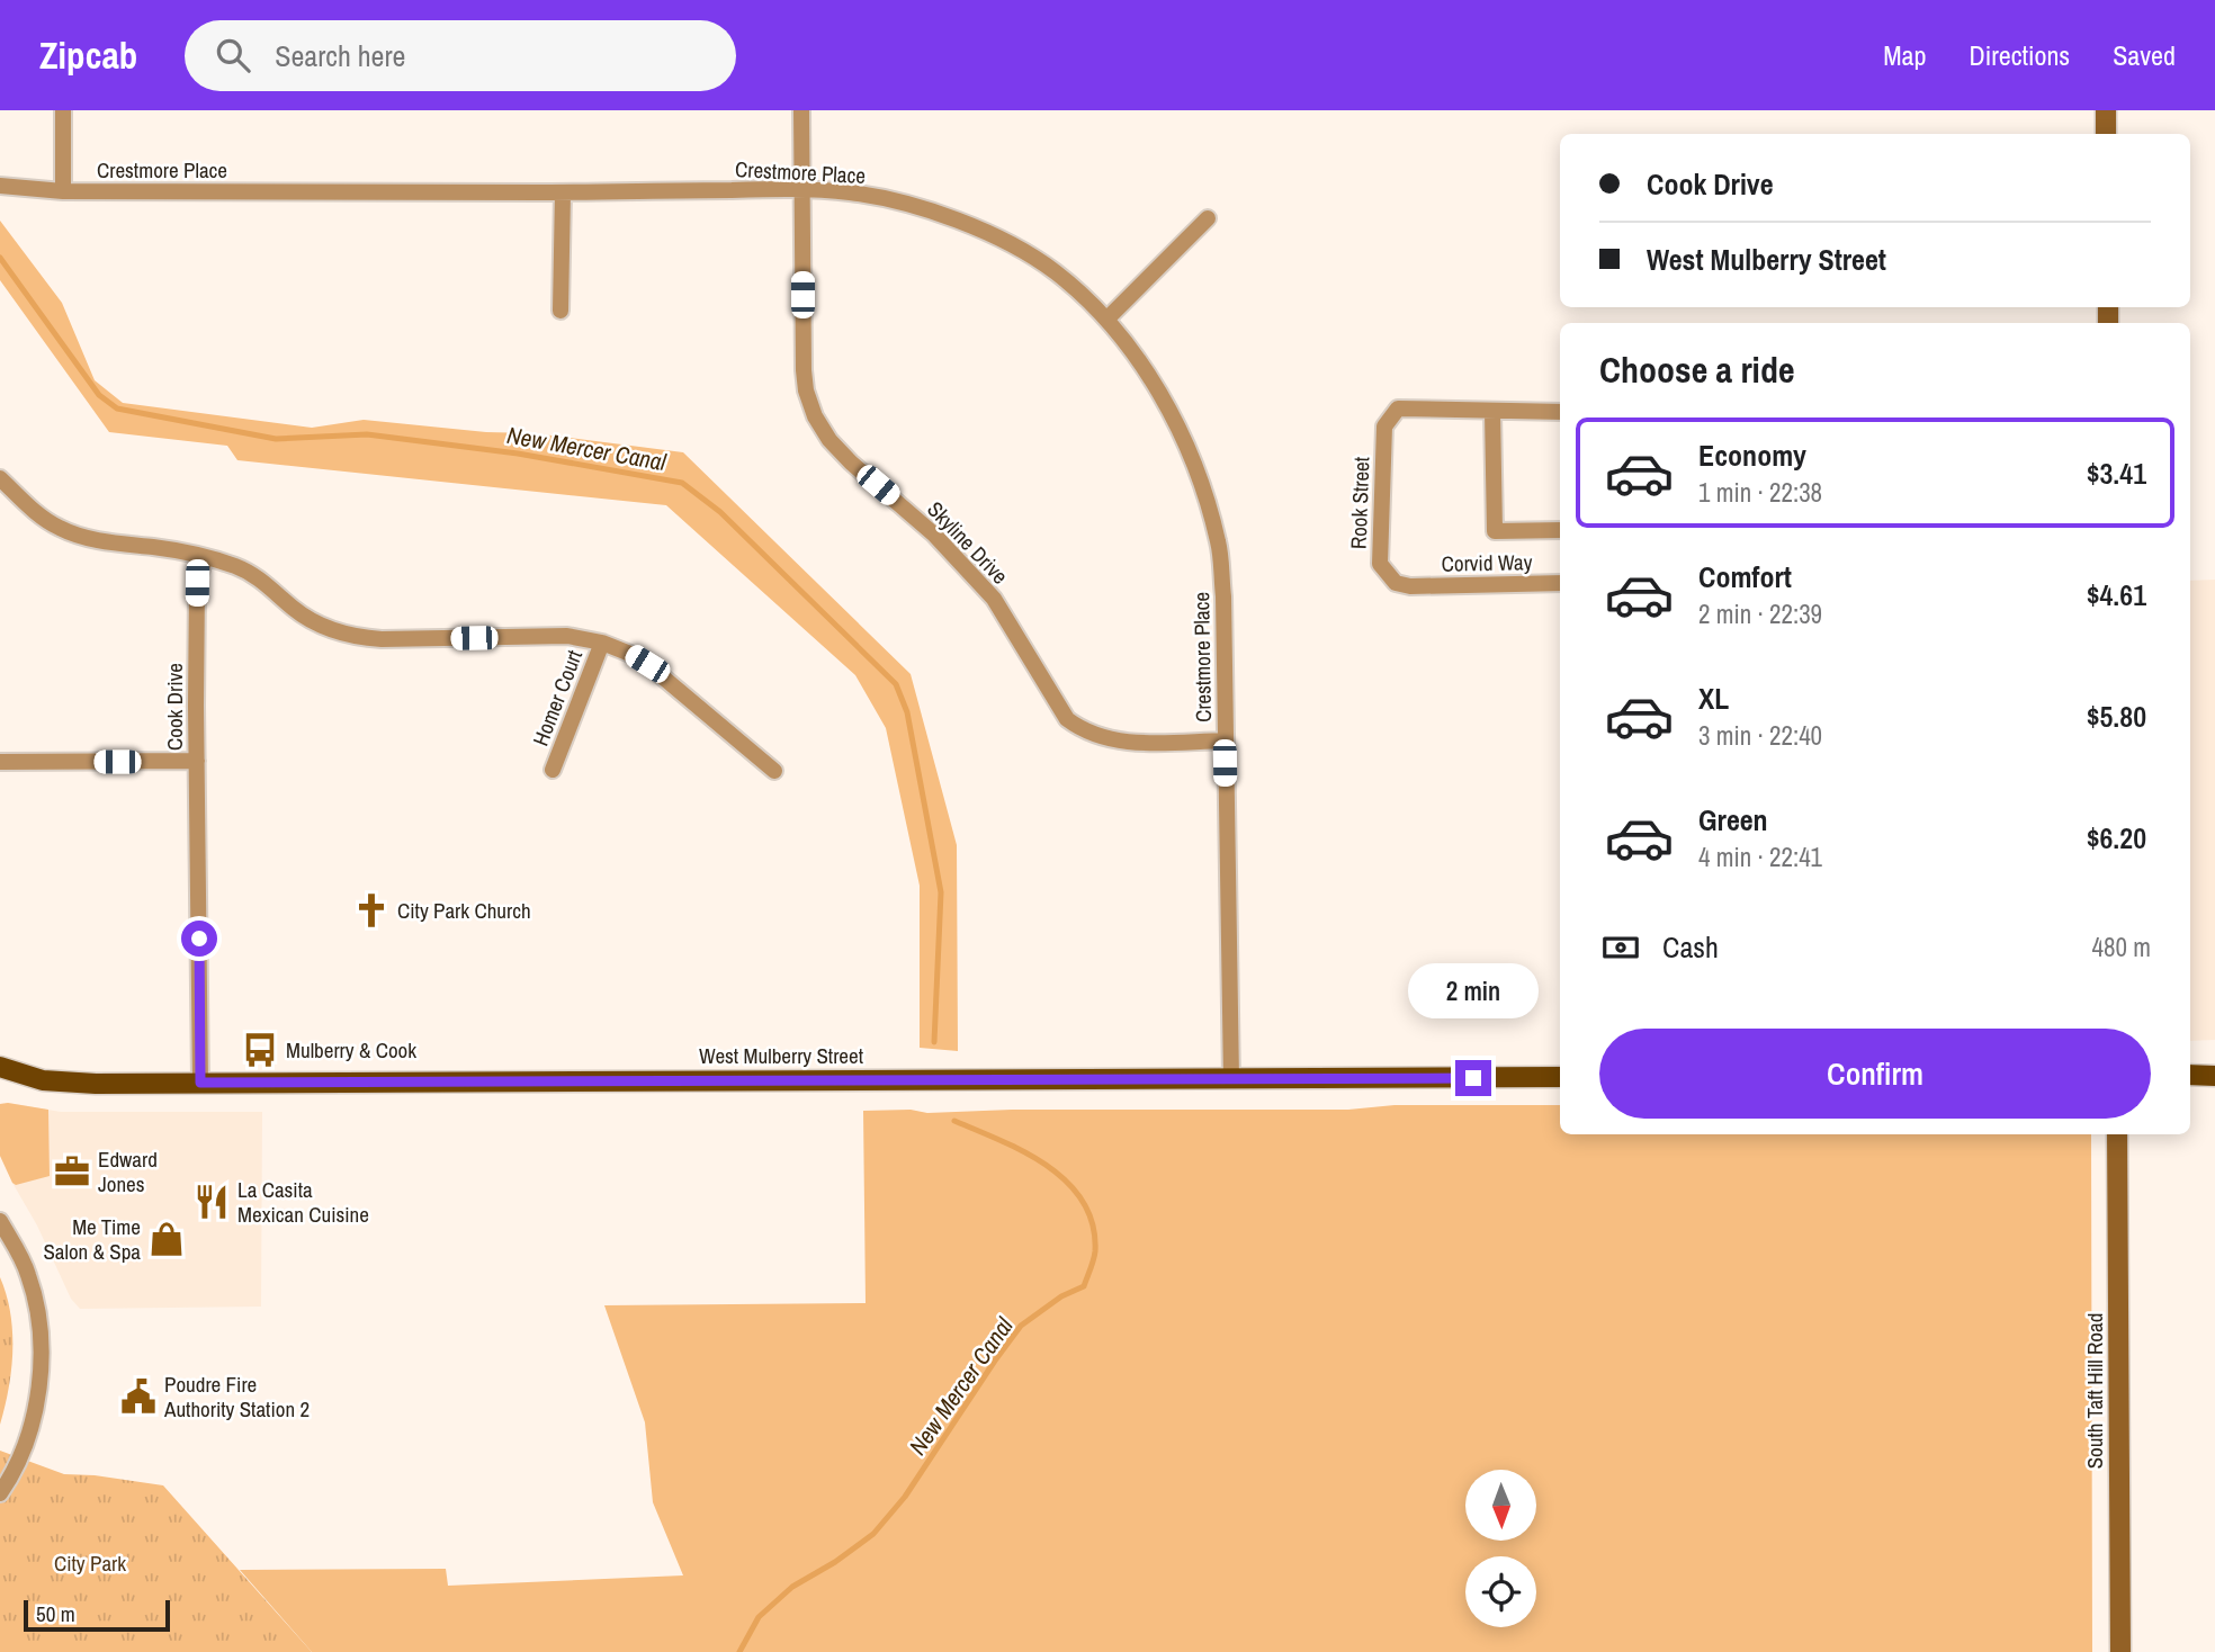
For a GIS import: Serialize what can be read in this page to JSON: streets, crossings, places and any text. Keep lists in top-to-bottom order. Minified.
{"streets":{"main road":["West Mulberry Street","South Taft Hill Road"],"street":["Crestmore Place","Rook Street","Skyline Drive","Corvid Way","Homer Court","Cook Drive"]},"crossings":[["Crestmore Place","Skyline Drive"],["Crestmore Place","West Mulberry Street"],["Rook Street","Corvid Way"],["Cook Drive","West Mulberry Street"]],"water":["New Mercer Canal"],"parks":["City Park"],"places":{"church":["City Park Church"],"bus stop":["Mulberry & Cook"],"office":["Edward Jones"],"restaurant":["La Casita Mexican Cuisine"],"shop":["Me Time Salon & Spa"],"public building":["Poudre Fire Authority Station 2"]},"scale_bar":"50 m","north":"bottom","page":{"header":"Zipcab","search":"Search here","nav":["Map","Directions","Saved"],"banner":["Cook Drive","West Mulberry Street"],"heading":"Choose a ride","list":[{"name":"Economy","note":"1 min · 22:38","value":"$3.41"},{"name":"Comfort","note":"2 min · 22:39","value":"$4.61"},{"name":"XL","note":"3 min · 22:40","value":"$5.80"},{"name":"Green","note":"4 min · 22:41","value":"$6.20"}],"pay":["Cash","480 m"],"bubble":"2 min","buttons":"Confirm","scale":"50 m"}}
